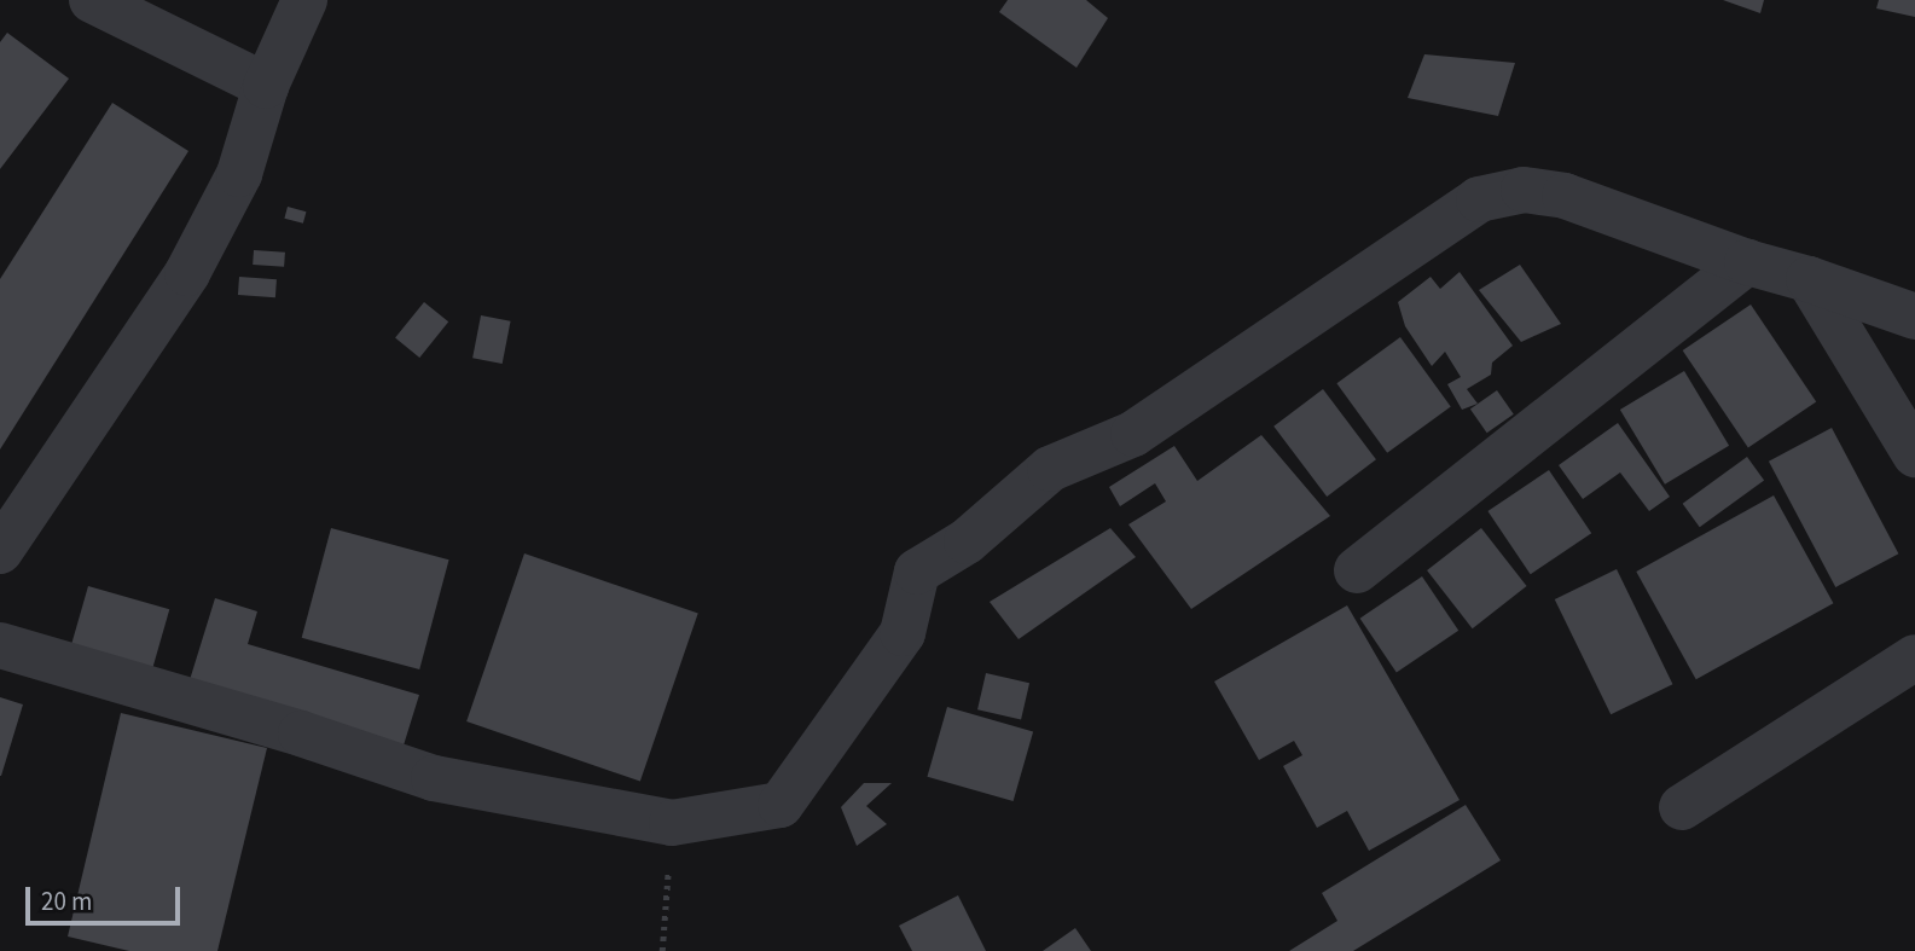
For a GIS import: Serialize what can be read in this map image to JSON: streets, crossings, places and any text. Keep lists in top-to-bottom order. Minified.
{"scale_bar":"20 m"}
